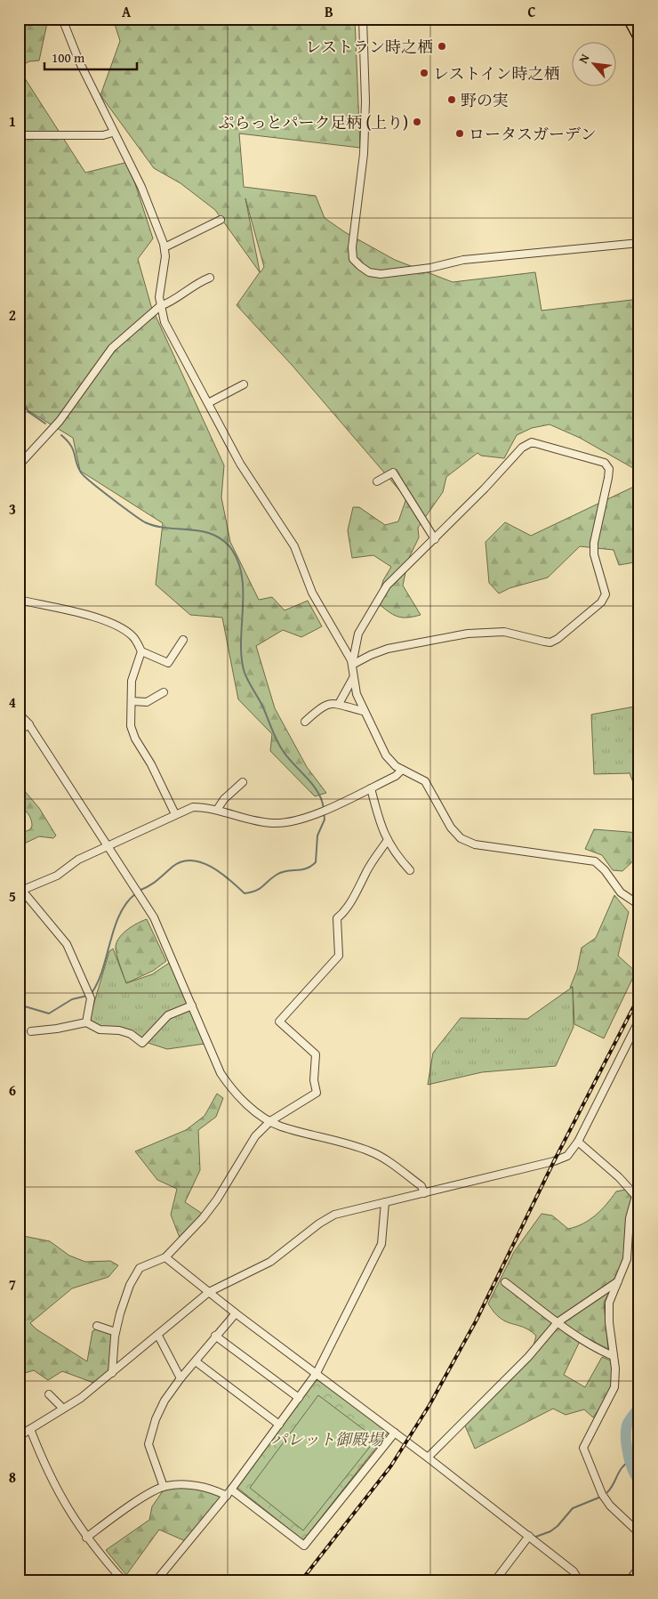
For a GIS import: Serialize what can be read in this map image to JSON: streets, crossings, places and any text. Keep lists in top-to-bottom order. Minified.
{"parks":["パレット御殿場"],"places":["レストラン時之栖","レストイン時之栖","野の実","ぷらっとパーク足柄 (上り)","ロータスガーデン"],"scale_bar":"100 m","north":"top left","grid":{"columns":["A","B","C"],"rows":["1","2","3","4","5","6","7","8"]}}
